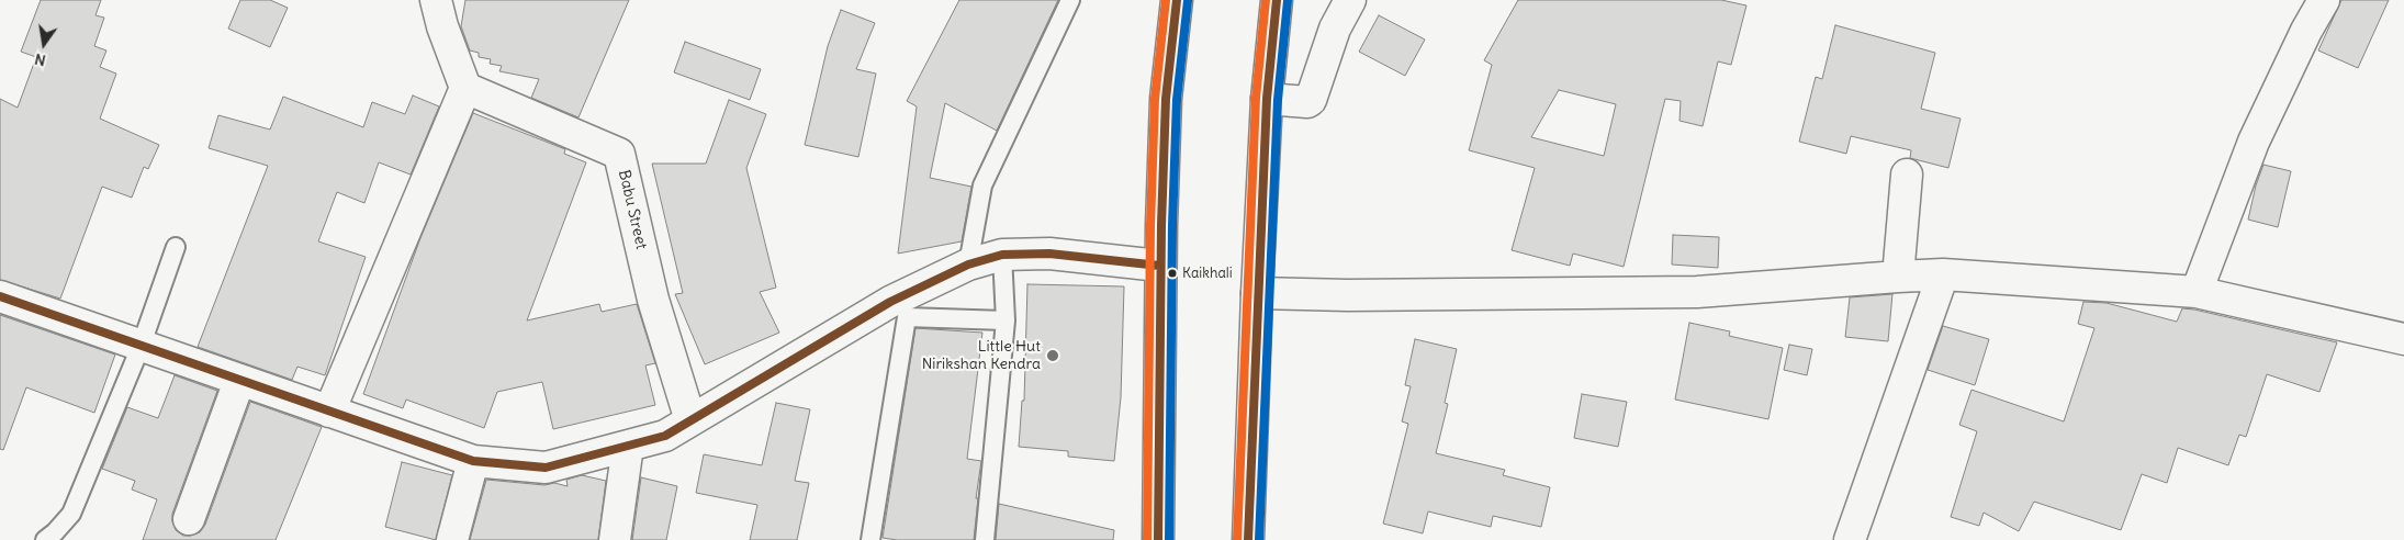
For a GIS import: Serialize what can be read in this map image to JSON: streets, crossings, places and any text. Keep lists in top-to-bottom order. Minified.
{"streets":{"street":["Babu Street"]},"places":["Kaikhali","Little Hut Nirikshan Kendra"],"north":"bottom"}
